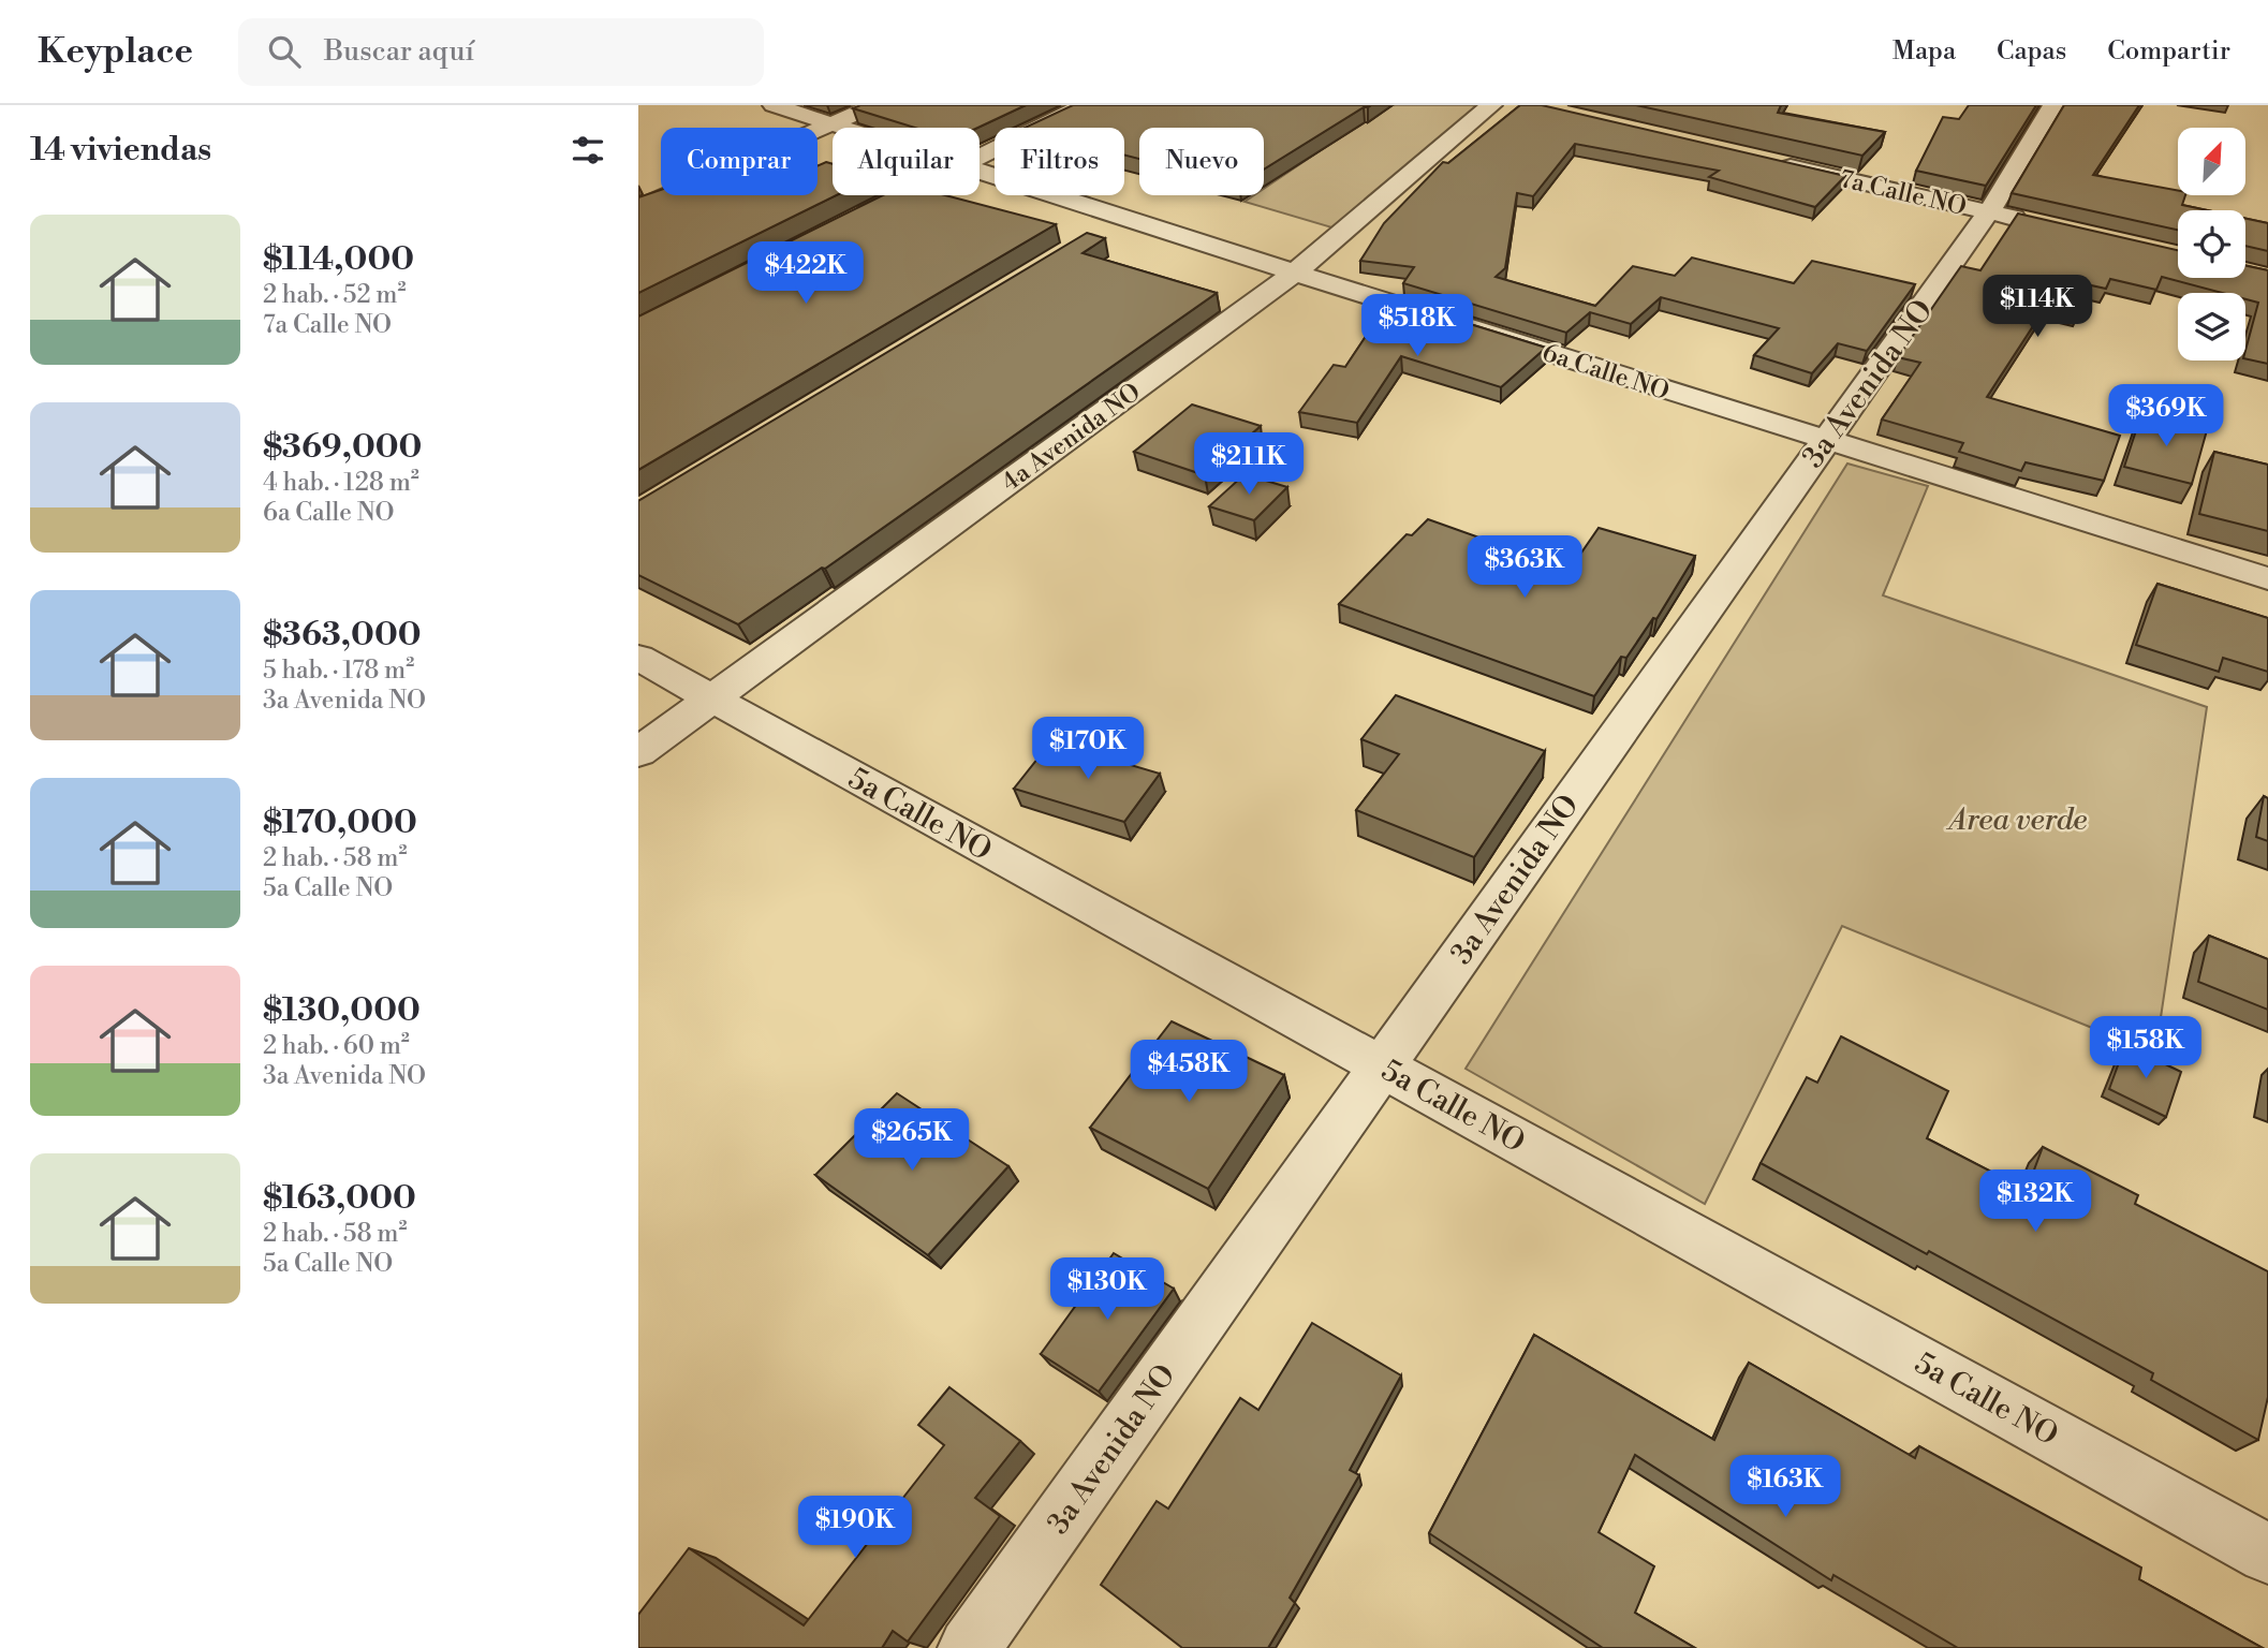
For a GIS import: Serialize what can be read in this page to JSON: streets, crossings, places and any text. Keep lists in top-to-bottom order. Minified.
{"streets":{"street":["7a Calle NO","6a Calle NO","3a Avenida NO","4a Avenida NO","5a Calle NO"]},"crossings":[["7a Calle NO","3a Avenida NO"],["6a Calle NO","3a Avenida NO"],["6a Calle NO","4a Avenida NO"],["3a Avenida NO","5a Calle NO"],["4a Avenida NO","5a Calle NO"]],"parks":["Area verde"],"north":"top right","page":{"header":"Keyplace","search":"Buscar aquí","nav":["Mapa","Capas","Compartir"],"heading":"14 viviendas","chip":["Comprar","Alquilar","Filtros","Nuevo"],"list":[{"name":"$114,000","note":"2 hab. · 52 m² · 7a Calle NO"},{"name":"$369,000","note":"4 hab. · 128 m² · 6a Calle NO"},{"name":"$363,000","note":"5 hab. · 178 m² · 3a Avenida NO"},{"name":"$170,000","note":"2 hab. · 58 m² · 5a Calle NO"},{"name":"$130,000","note":"2 hab. · 60 m² · 3a Avenida NO"},{"name":"$163,000","note":"2 hab. · 58 m² · 5a Calle NO"}],"price":["$422K","$114K","$518K","$369K","$211K","$363K","$170K","$158K","$458K","$265K","$132K","$130K","$163K","$190K"]}}
